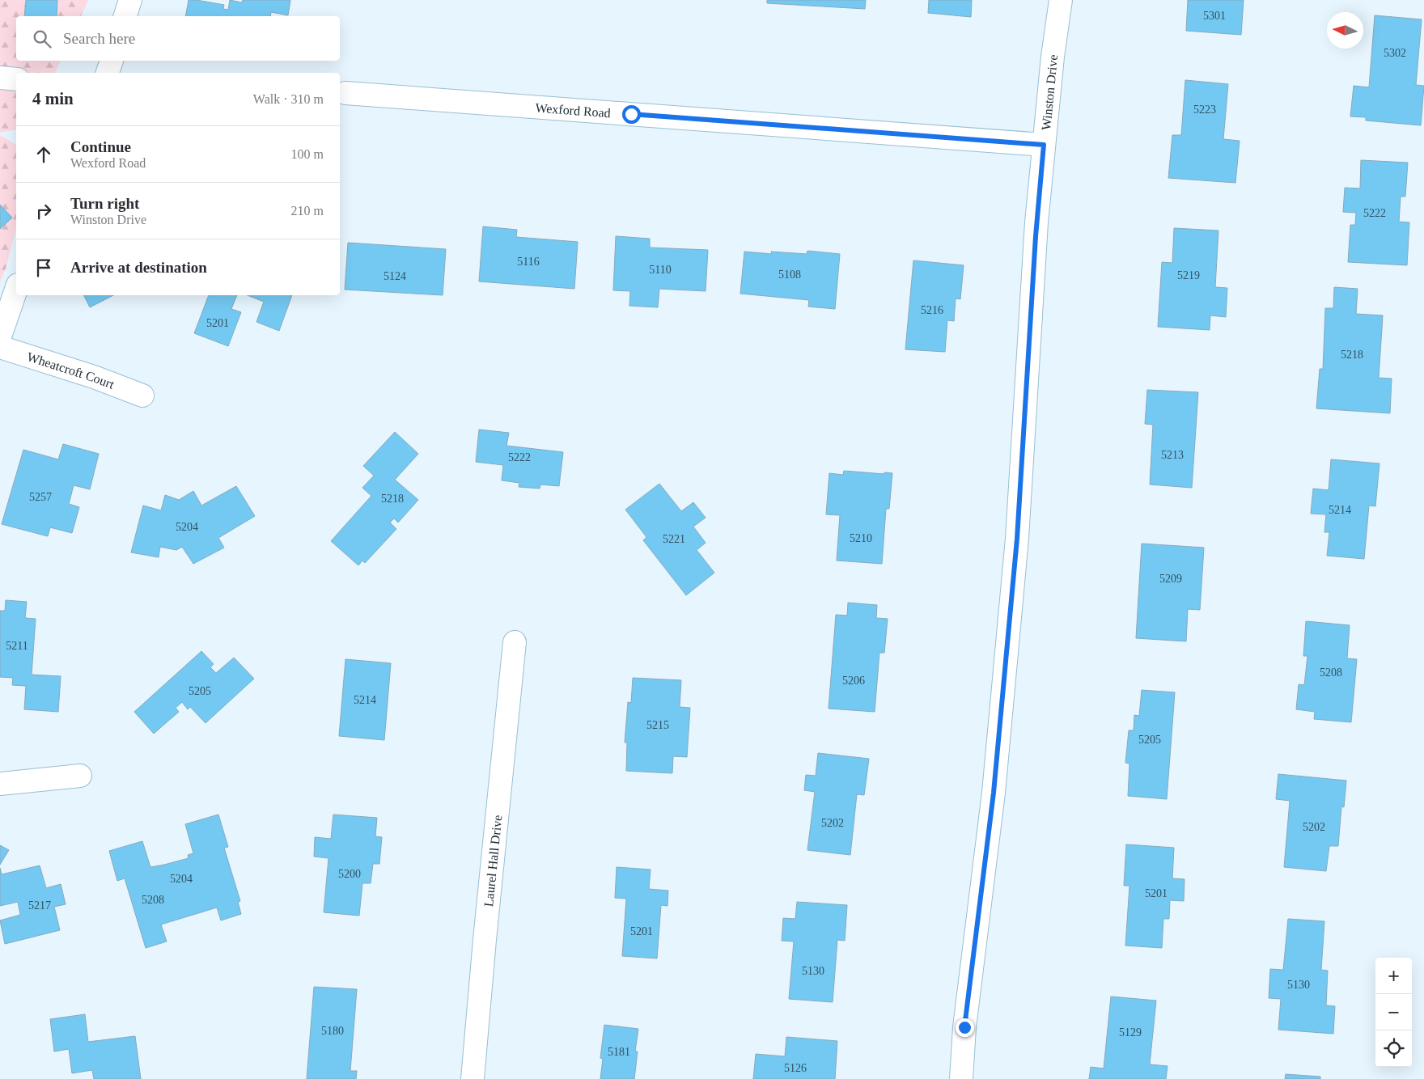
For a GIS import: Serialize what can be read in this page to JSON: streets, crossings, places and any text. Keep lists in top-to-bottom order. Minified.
{"streets":{"street":["Winston Drive","Wexford Road","Wheatcroft Court","Laurel Hall Drive"]},"crossings":[["Winston Drive","Wexford Road"]],"house_numbers":["5301","5302","5223","5222","5116","5110","5108","5219","5124","5216","5201","5218","5213","5222","5257","5218","5214","5204","5210","5221","5209","5211","5208","5206","5205","5214","5215","5205","5202","5202","5200","5204","5201","5208","5217","5201","5130","5130","5180","5129","5181","5126"],"north":"left","page":{"search":"Search here","heading":["4 min","Walk · 310 m"],"list":[["Continue","Wexford Road","100 m"],["Turn right","Winston Drive","210 m"],"Arrive at destination"],"map_buttons":["+","−"]}}
